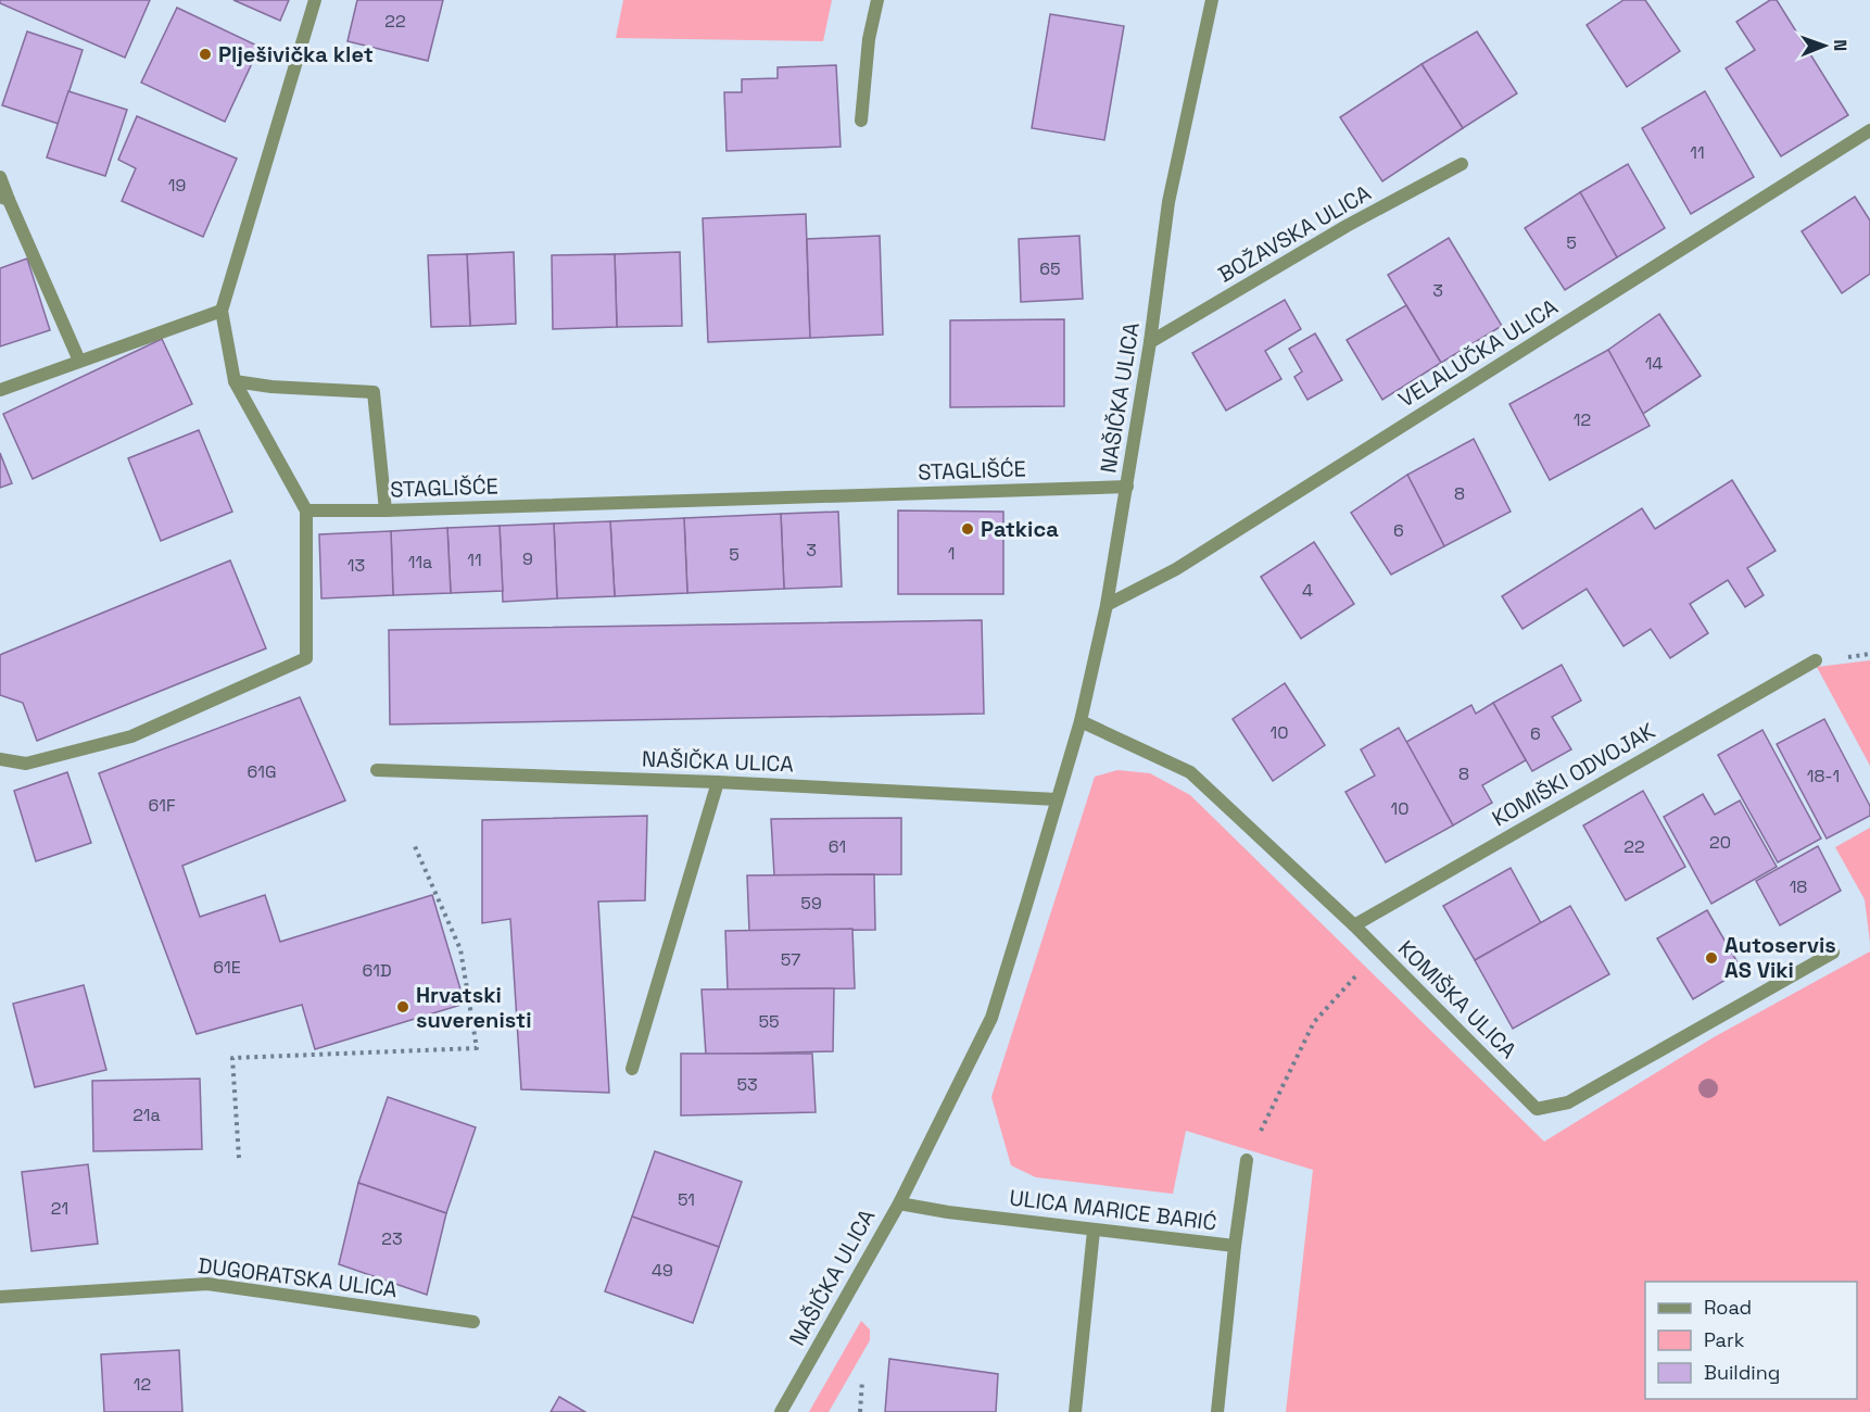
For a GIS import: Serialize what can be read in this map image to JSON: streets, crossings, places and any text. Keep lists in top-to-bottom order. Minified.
{"streets":{"street":["BOŽAVSKA ULICA","VELALUČKA ULICA","NAŠIČKA ULICA","STAGLIŠĆE","KOMIŠKI ODVOJAK","KOMIŠKA ULICA","ULICA MARICE BARIĆ","DUGORATSKA ULICA"]},"crossings":[["BOŽAVSKA ULICA","NAŠIČKA ULICA"],["VELALUČKA ULICA","NAŠIČKA ULICA"],["NAŠIČKA ULICA","STAGLIŠĆE"],["NAŠIČKA ULICA","KOMIŠKA ULICA"],["NAŠIČKA ULICA","ULICA MARICE BARIĆ"],["KOMIŠKI ODVOJAK","KOMIŠKA ULICA"]],"places":["Plješivička klet","Patkica","Autoservis AS Viki","Hrvatski suverenisti"],"house_numbers":["22","11","19","5","65","3","14","12","8","6","3","1","5","9","11","11a","13","4","10","6","61G","8","18-1","61F","10","20","61","22","18","59","57","61E","61D","55","53","21a","51","21","23","49","12"],"legend":["Road","Park","Building"],"north":"right"}
